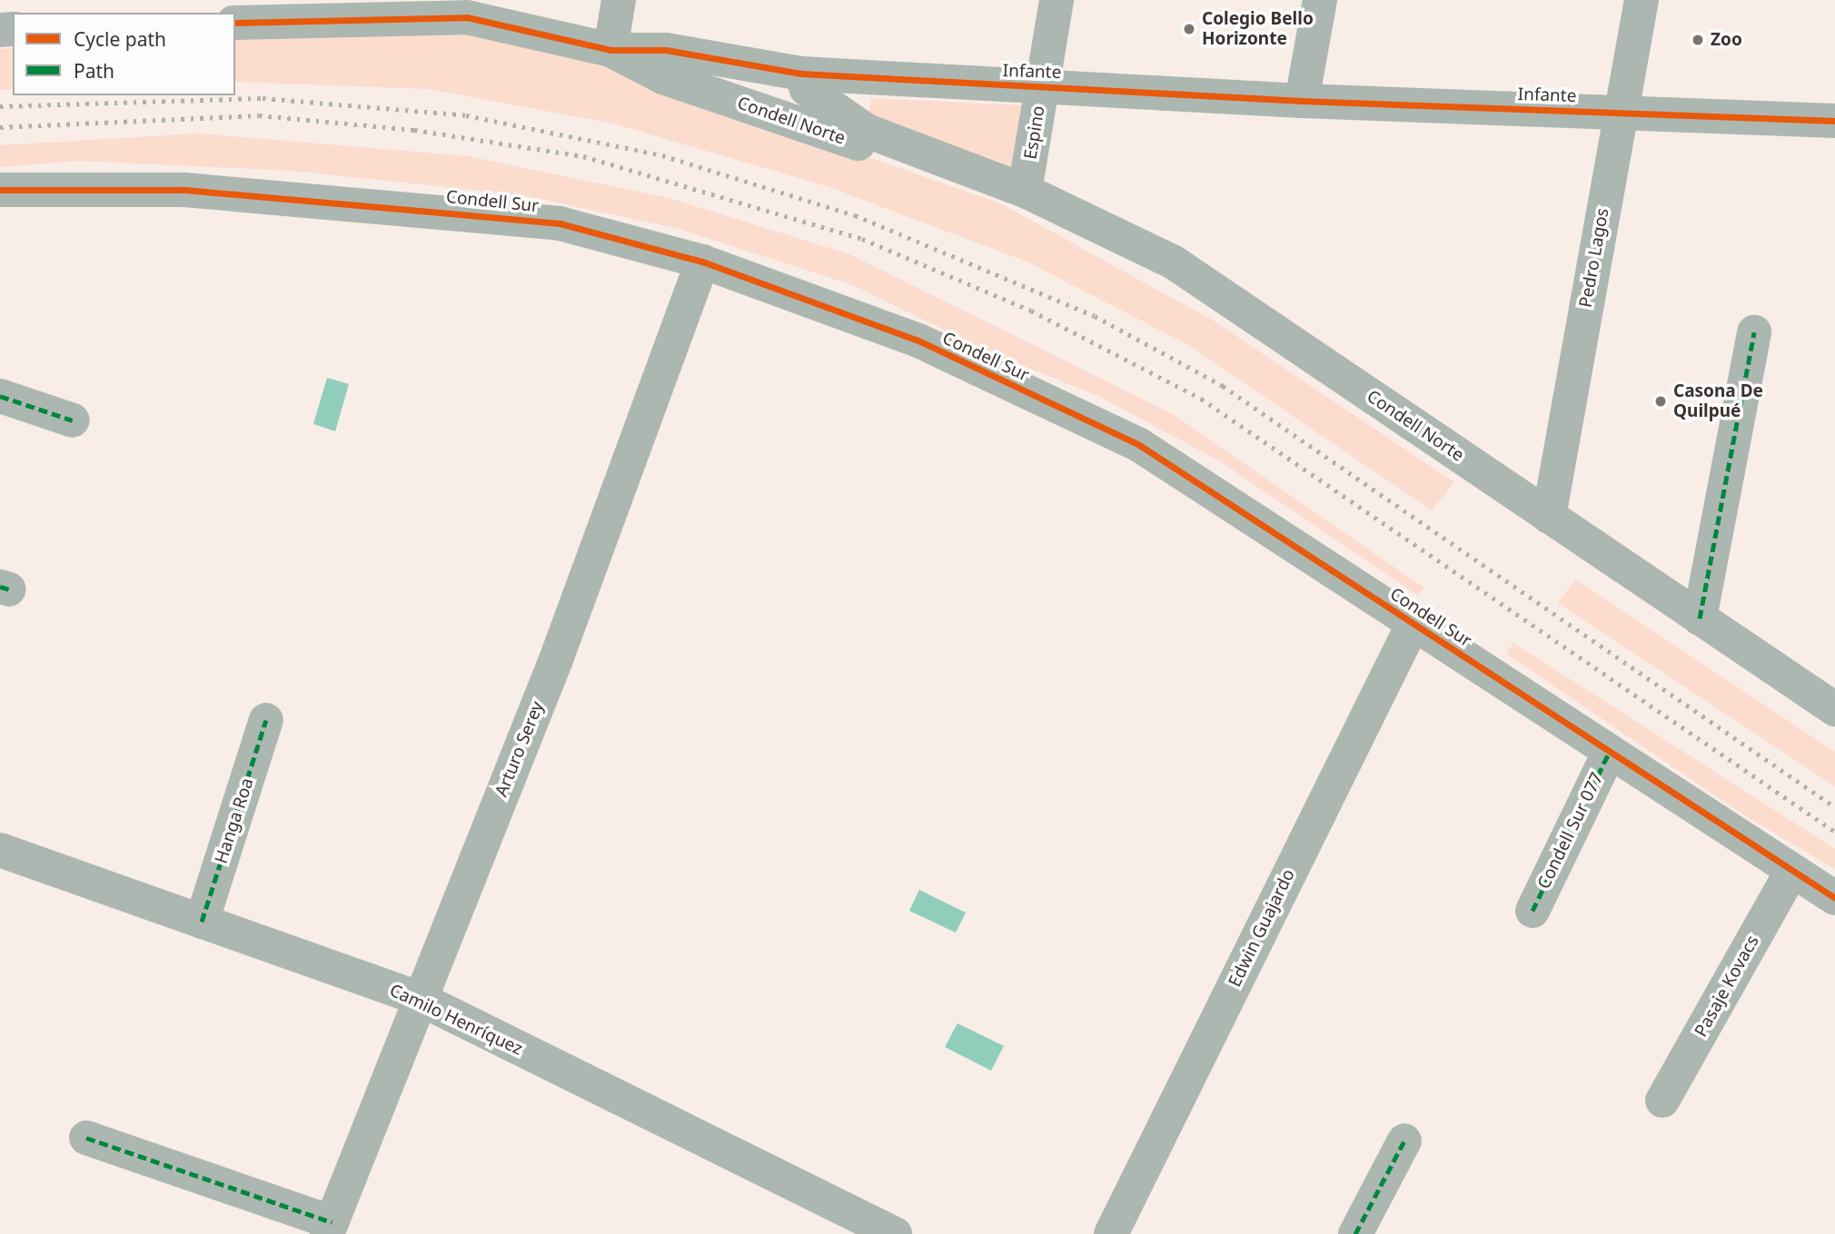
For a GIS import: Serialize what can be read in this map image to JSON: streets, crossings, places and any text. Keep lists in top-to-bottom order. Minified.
{"streets":{"street":["Infante","Condell Norte","Espino","Condell Sur","Pedro Lagos","Arturo Serey","Hanga Roa","Condell Sur 077","Edwin Guajardo","Pasaje Kovacs","Camilo Henríquez"]},"crossings":[["Infante","Condell Norte"],["Infante","Espino"],["Infante","Pedro Lagos"],["Condell Norte","Espino"],["Condell Norte","Pedro Lagos"],["Condell Sur","Arturo Serey"],["Condell Sur","Condell Sur 077"],["Condell Sur","Edwin Guajardo"],["Condell Sur","Pasaje Kovacs"],["Arturo Serey","Camilo Henríquez"],["Hanga Roa","Camilo Henríquez"]],"places":["Colegio Bello Horizonte","Zoo","Casona De Quilpué"],"legend":["Cycle path","Path"]}
